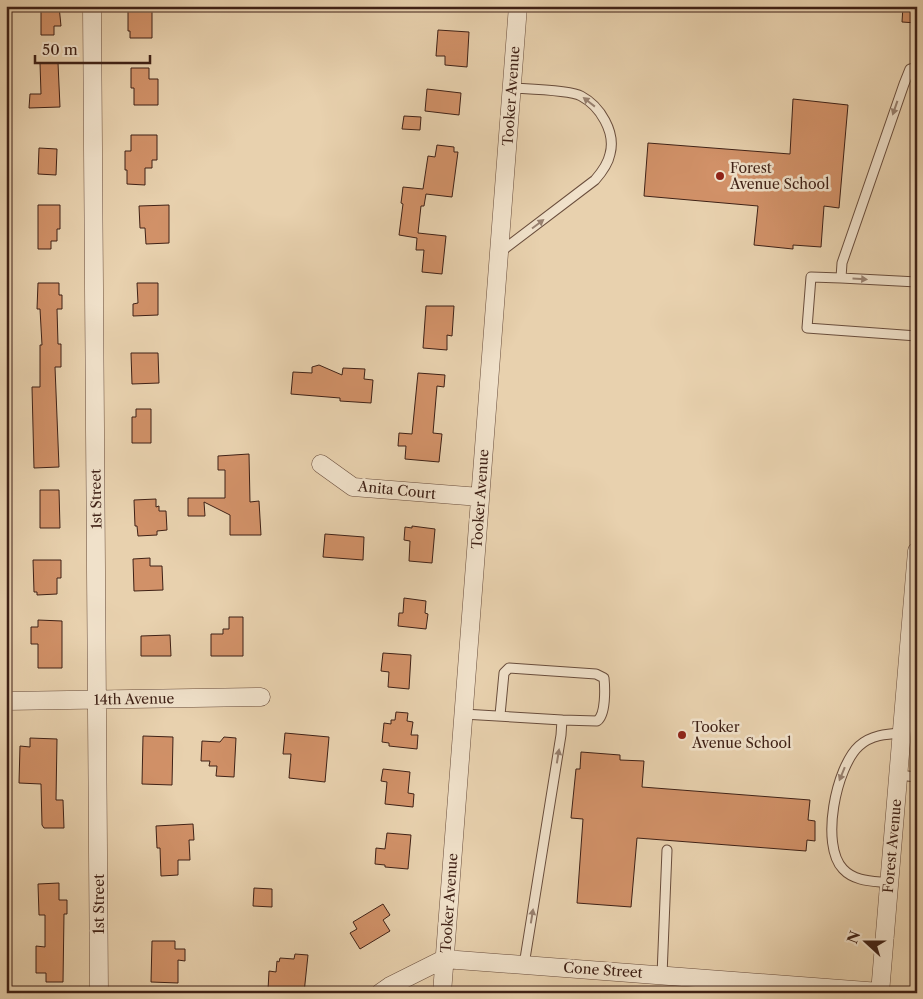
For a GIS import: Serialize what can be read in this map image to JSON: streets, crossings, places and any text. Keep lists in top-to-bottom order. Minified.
{"streets":{"street":["Tooker Avenue","Anita Court","1st Street","14th Avenue","Forest Avenue","Cone Street"]},"crossings":[["Tooker Avenue","Anita Court"],["Tooker Avenue","Cone Street"],["1st Street","14th Avenue"],["Forest Avenue","Cone Street"]],"places":["Forest Avenue School","Tooker Avenue School"],"scale_bar":"50 m","north":"left"}
